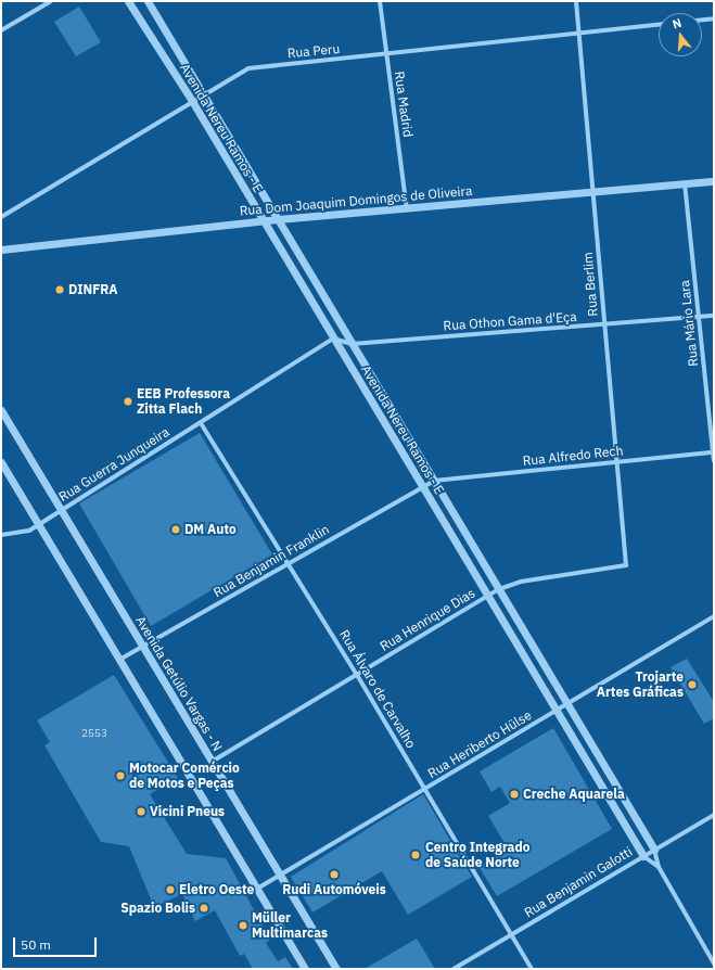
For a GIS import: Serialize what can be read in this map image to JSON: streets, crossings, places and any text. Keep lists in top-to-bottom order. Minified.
{"streets":{"street":["Rua Peru","Rua Madrid","Avenida Nereu Ramos - E","Rua Dom Joaquim Domingos de Oliveira","Rua Berlim","Rua Othon Gama d'Eça","Rua Mário Lara","Rua Alfredo Rech","Rua Guerra Junqueira","Rua Benjamin Franklin","Rua Henrique Dias","Avenida Getúlio Vargas - N","Rua Álvaro de Carvalho","Rua Heriberto Hülse","Rua Benjamin Galotti"]},"crossings":[["Rua Peru","Rua Madrid"],["Rua Peru","Avenida Nereu Ramos - E"],["Rua Peru","Rua Berlim"],["Rua Madrid","Rua Dom Joaquim Domingos de Oliveira"],["Avenida Nereu Ramos - E","Rua Dom Joaquim Domingos de Oliveira"],["Avenida Nereu Ramos - E","Rua Othon Gama d'Eça"],["Avenida Nereu Ramos - E","Rua Alfredo Rech"],["Avenida Nereu Ramos - E","Rua Guerra Junqueira"],["Avenida Nereu Ramos - E","Rua Benjamin Franklin"],["Avenida Nereu Ramos - E","Rua Henrique Dias"],["Avenida Nereu Ramos - E","Rua Heriberto Hülse"],["Avenida Nereu Ramos - E","Rua Benjamin Galotti"],["Rua Dom Joaquim Domingos de Oliveira","Rua Berlim"],["Rua Dom Joaquim Domingos de Oliveira","Rua Mário Lara"],["Rua Berlim","Rua Othon Gama d'Eça"],["Rua Berlim","Rua Alfredo Rech"],["Rua Berlim","Rua Henrique Dias"],["Rua Othon Gama d'Eça","Rua Mário Lara"],["Rua Othon Gama d'Eça","Rua Guerra Junqueira"],["Rua Mário Lara","Rua Alfredo Rech"],["Rua Alfredo Rech","Rua Benjamin Franklin"],["Rua Guerra Junqueira","Avenida Getúlio Vargas - N"],["Rua Guerra Junqueira","Rua Álvaro de Carvalho"],["Rua Benjamin Franklin","Avenida Getúlio Vargas - N"],["Rua Benjamin Franklin","Rua Álvaro de Carvalho"],["Rua Henrique Dias","Avenida Getúlio Vargas - N"],["Rua Henrique Dias","Rua Álvaro de Carvalho"],["Avenida Getúlio Vargas - N","Rua Heriberto Hülse"],["Rua Álvaro de Carvalho","Rua Heriberto Hülse"],["Rua Álvaro de Carvalho","Rua Benjamin Galotti"]],"places":["DINFRA","EEB Professora Zitta Flach","DM Auto","Trojarte Artes Gráficas","Motocar Comércio de Motos e Peças","Creche Aquarela","Vicini Pneus","Centro Integrado de Saúde Norte","Rudi Automóveis","Eletro Oeste","Spazio Bolis","Müller Multimarcas"],"house_numbers":["2553"],"scale_bar":"50 m","north":"top"}
